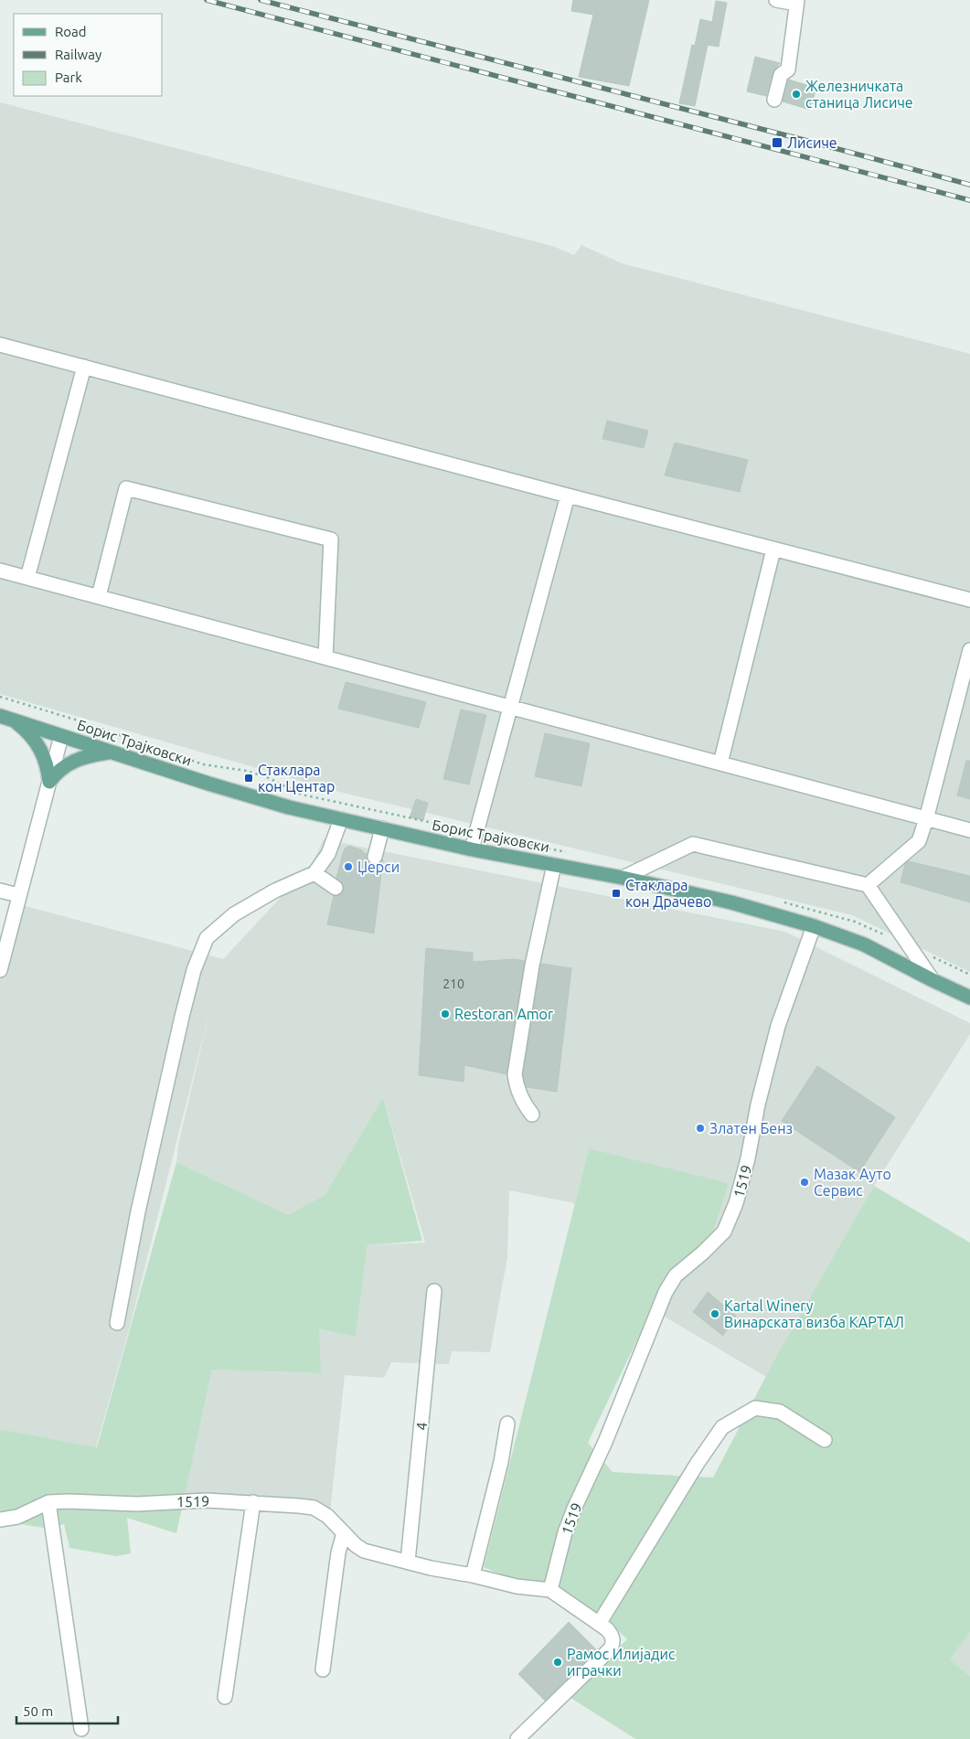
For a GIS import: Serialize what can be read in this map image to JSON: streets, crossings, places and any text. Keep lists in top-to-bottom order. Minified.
{"streets":{"main road":["Борис Трајковски"],"street":["1519","4"]},"crossings":[["Борис Трајковски","1519"],["1519","4"]],"places":{"other":["Железничката станица Лисиче","Џерси","Restoran Amor","Златен Бенз","Мазак Ауто Сервис","Kartal Winery Винарската визба КАРТАЛ","Рамос Илијадис играчки"],"transit":["Лисиче","Стаклара кон Центар","Стаклара кон Драчево"]},"house_numbers":["210"],"legend":["Road","Railway","Park"],"scale_bar":"50 m"}
